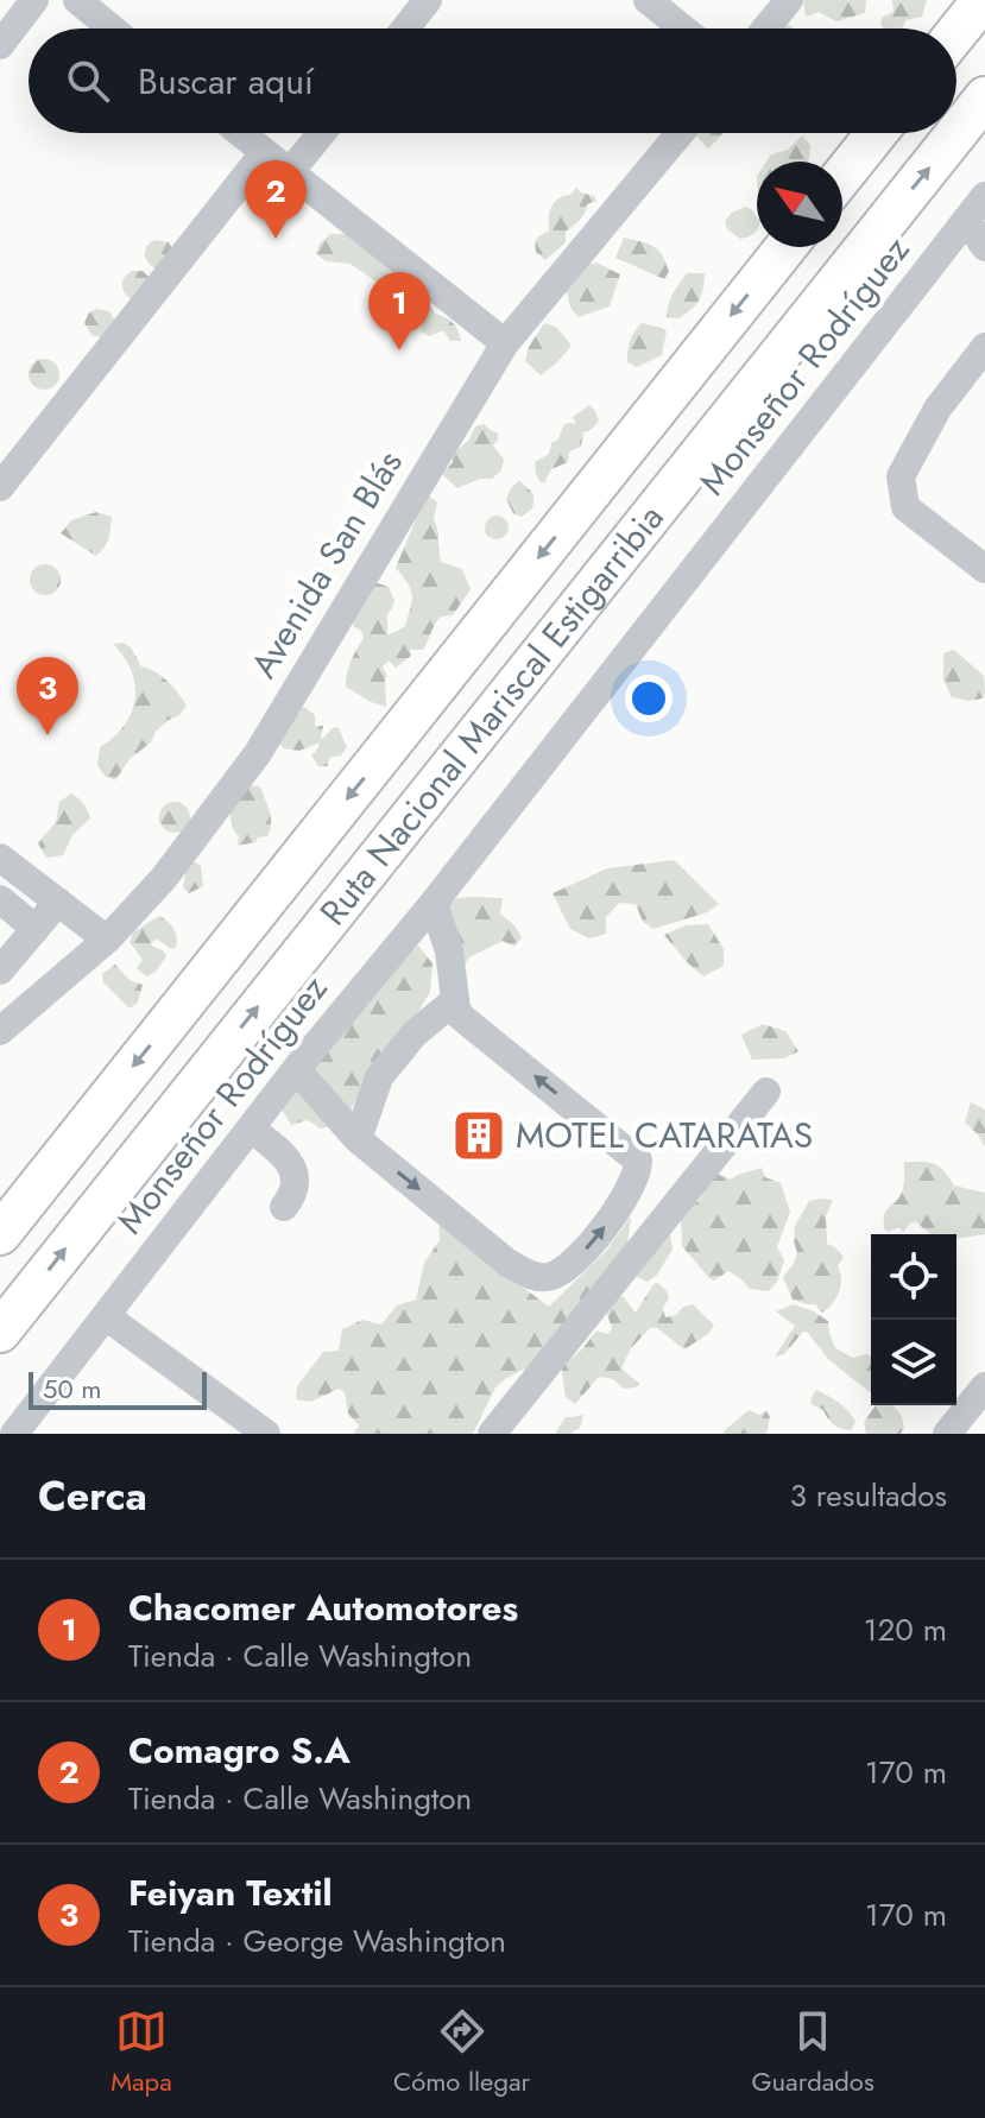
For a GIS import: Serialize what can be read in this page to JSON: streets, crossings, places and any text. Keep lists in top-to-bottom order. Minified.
{"streets":{"highway":["Ruta Nacional Mariscal Estigarribia"],"street":["Monseñor Rodríguez","Avenida San Blás"]},"places":{"building":["MOTEL CATARATAS"]},"scale_bar":"50 m","north":"top left","page":{"search":"Buscar aquí","pins":["2","1","3"],"scale":"50 m","heading":["Cerca","3 resultados"],"list":[{"mark":"1","name":"Chacomer Automotores","note":"Tienda · Calle Washington","value":"120 m"},{"mark":"2","name":"Comagro S.A","note":"Tienda · Calle Washington","value":"170 m"},{"mark":"3","name":"Feiyan Textil","note":"Tienda · George Washington","value":"170 m"}],"nav":["Mapa","Cómo llegar","Guardados"]}}
